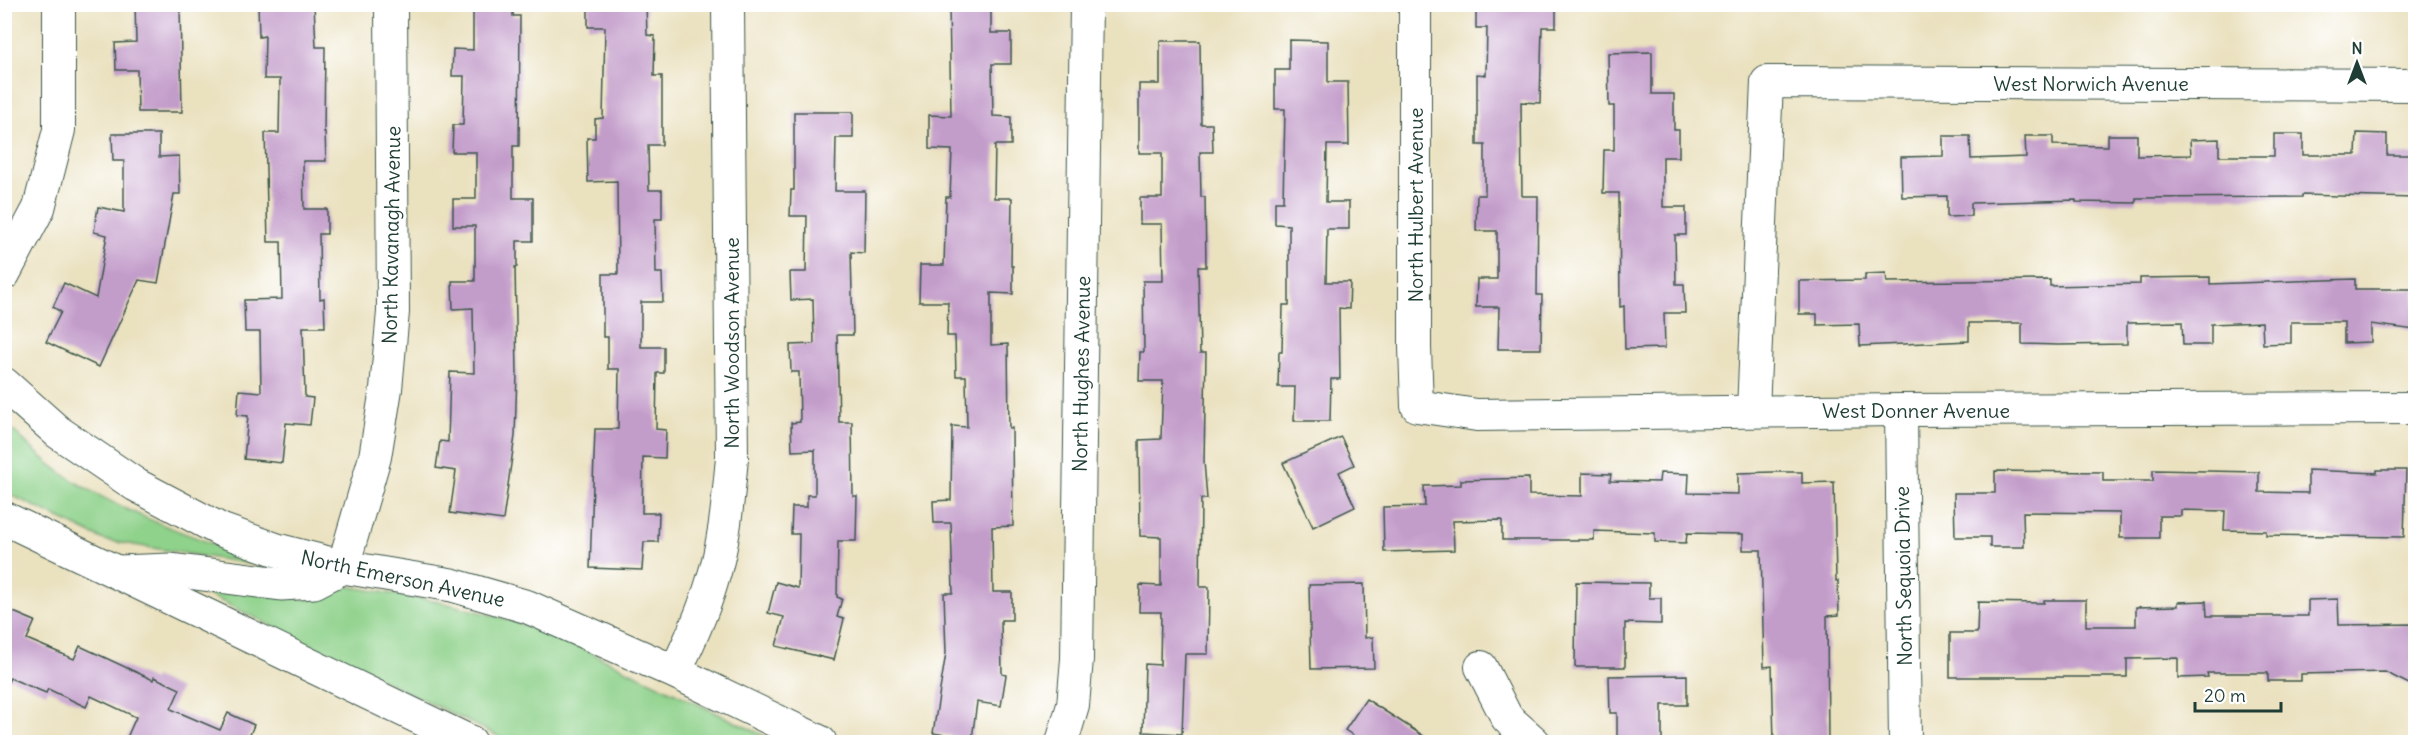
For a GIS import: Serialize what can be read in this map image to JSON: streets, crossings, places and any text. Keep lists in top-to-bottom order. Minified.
{"streets":{"street":["West Norwich Avenue","North Hulbert Avenue","North Kavanagh Avenue","North Woodson Avenue","North Hughes Avenue","West Donner Avenue","North Sequoia Drive","North Emerson Avenue"]},"crossings":[["West Norwich Avenue","West Donner Avenue"],["North Hulbert Avenue","West Donner Avenue"],["North Kavanagh Avenue","North Emerson Avenue"],["North Woodson Avenue","North Emerson Avenue"],["West Donner Avenue","North Sequoia Drive"]],"scale_bar":"20 m","north":"top"}
